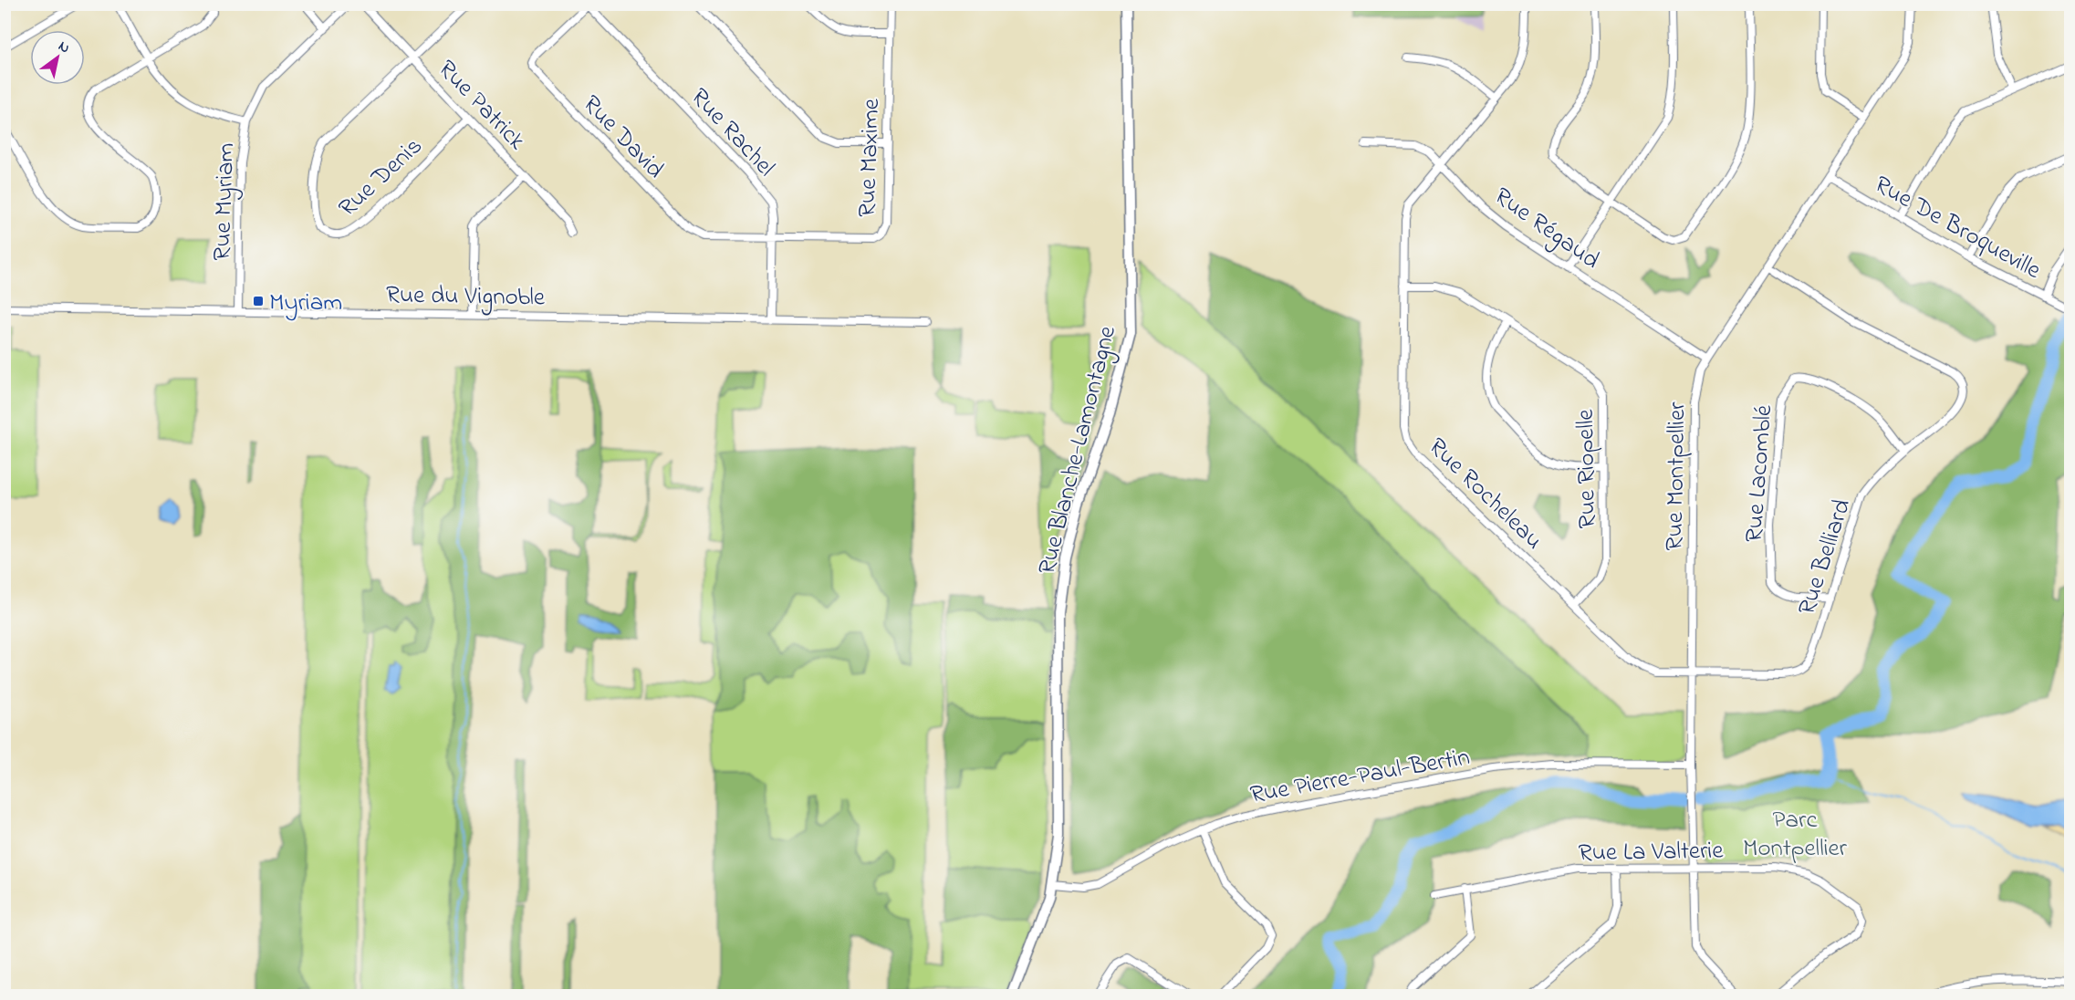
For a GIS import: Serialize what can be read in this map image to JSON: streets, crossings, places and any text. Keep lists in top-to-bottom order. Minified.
{"streets":{"street":["Rue Patrick","Rue Rachel","Rue David","Rue Maxime","Rue Denis","Rue Myriam","Rue De Broqueville","Rue Régaud","Rue du Vignoble","Rue Blanche-Lamontagne","Rue Riopelle","Rue Lacomblé","Rue Montpellier","Rue Rocheleau","Rue Belliard","Rue Pierre-Paul-Bertin","Rue La Valterie"]},"crossings":[["Rue Patrick","Rue Denis"],["Rue Rachel","Rue David"],["Rue Rachel","Rue Maxime"],["Rue Rachel","Rue du Vignoble"],["Rue David","Rue Maxime"],["Rue Myriam","Rue du Vignoble"],["Rue De Broqueville","Rue Montpellier"],["Rue Régaud","Rue Montpellier"],["Rue Régaud","Rue Rocheleau"],["Rue Blanche-Lamontagne","Rue Pierre-Paul-Bertin"],["Rue Riopelle","Rue Rocheleau"],["Rue Lacomblé","Rue Belliard"],["Rue Montpellier","Rue Rocheleau"],["Rue Montpellier","Rue Belliard"],["Rue Montpellier","Rue Pierre-Paul-Bertin"],["Rue Montpellier","Rue La Valterie"],["Rue Rocheleau","Rue Belliard"]],"parks":["Parc Montpellier"],"places":{"transit":["Myriam"]},"north":"top right"}
